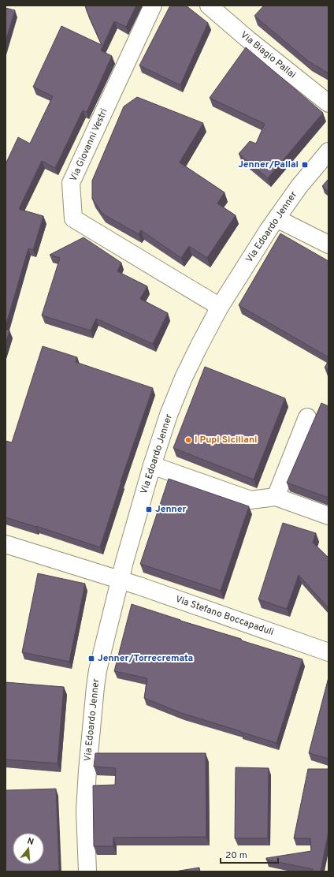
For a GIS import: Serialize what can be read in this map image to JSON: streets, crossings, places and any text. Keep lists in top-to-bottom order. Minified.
{"streets":{"street":["Via Biagio Pallai","Via Giovanni Vestri","Via Edoardo Jenner","Via Stefano Boccapaduli"]},"crossings":[["Via Giovanni Vestri","Via Edoardo Jenner"],["Via Edoardo Jenner","Via Stefano Boccapaduli"]],"places":{"transit":["Jenner/Pallai","Jenner","Jenner/Torrecremata"],"other":["I Pupi Siciliani"]},"scale_bar":"20 m","north":"top"}
